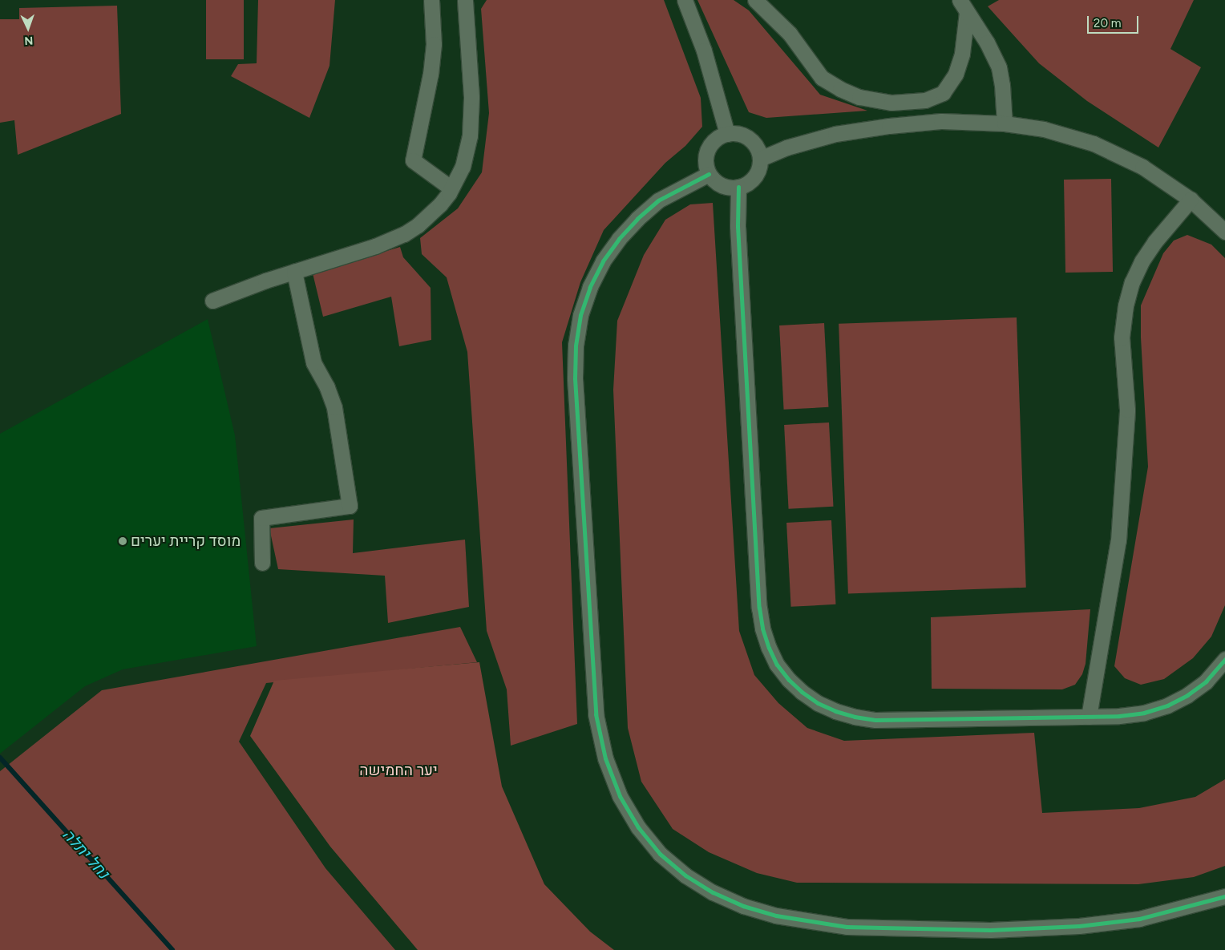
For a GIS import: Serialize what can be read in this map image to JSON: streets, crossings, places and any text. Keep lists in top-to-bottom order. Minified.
{"water":["נחל יתלה"],"parks":["יער החמישה"],"places":["מוסד קריית יערים"],"scale_bar":"20 m","north":"bottom"}
